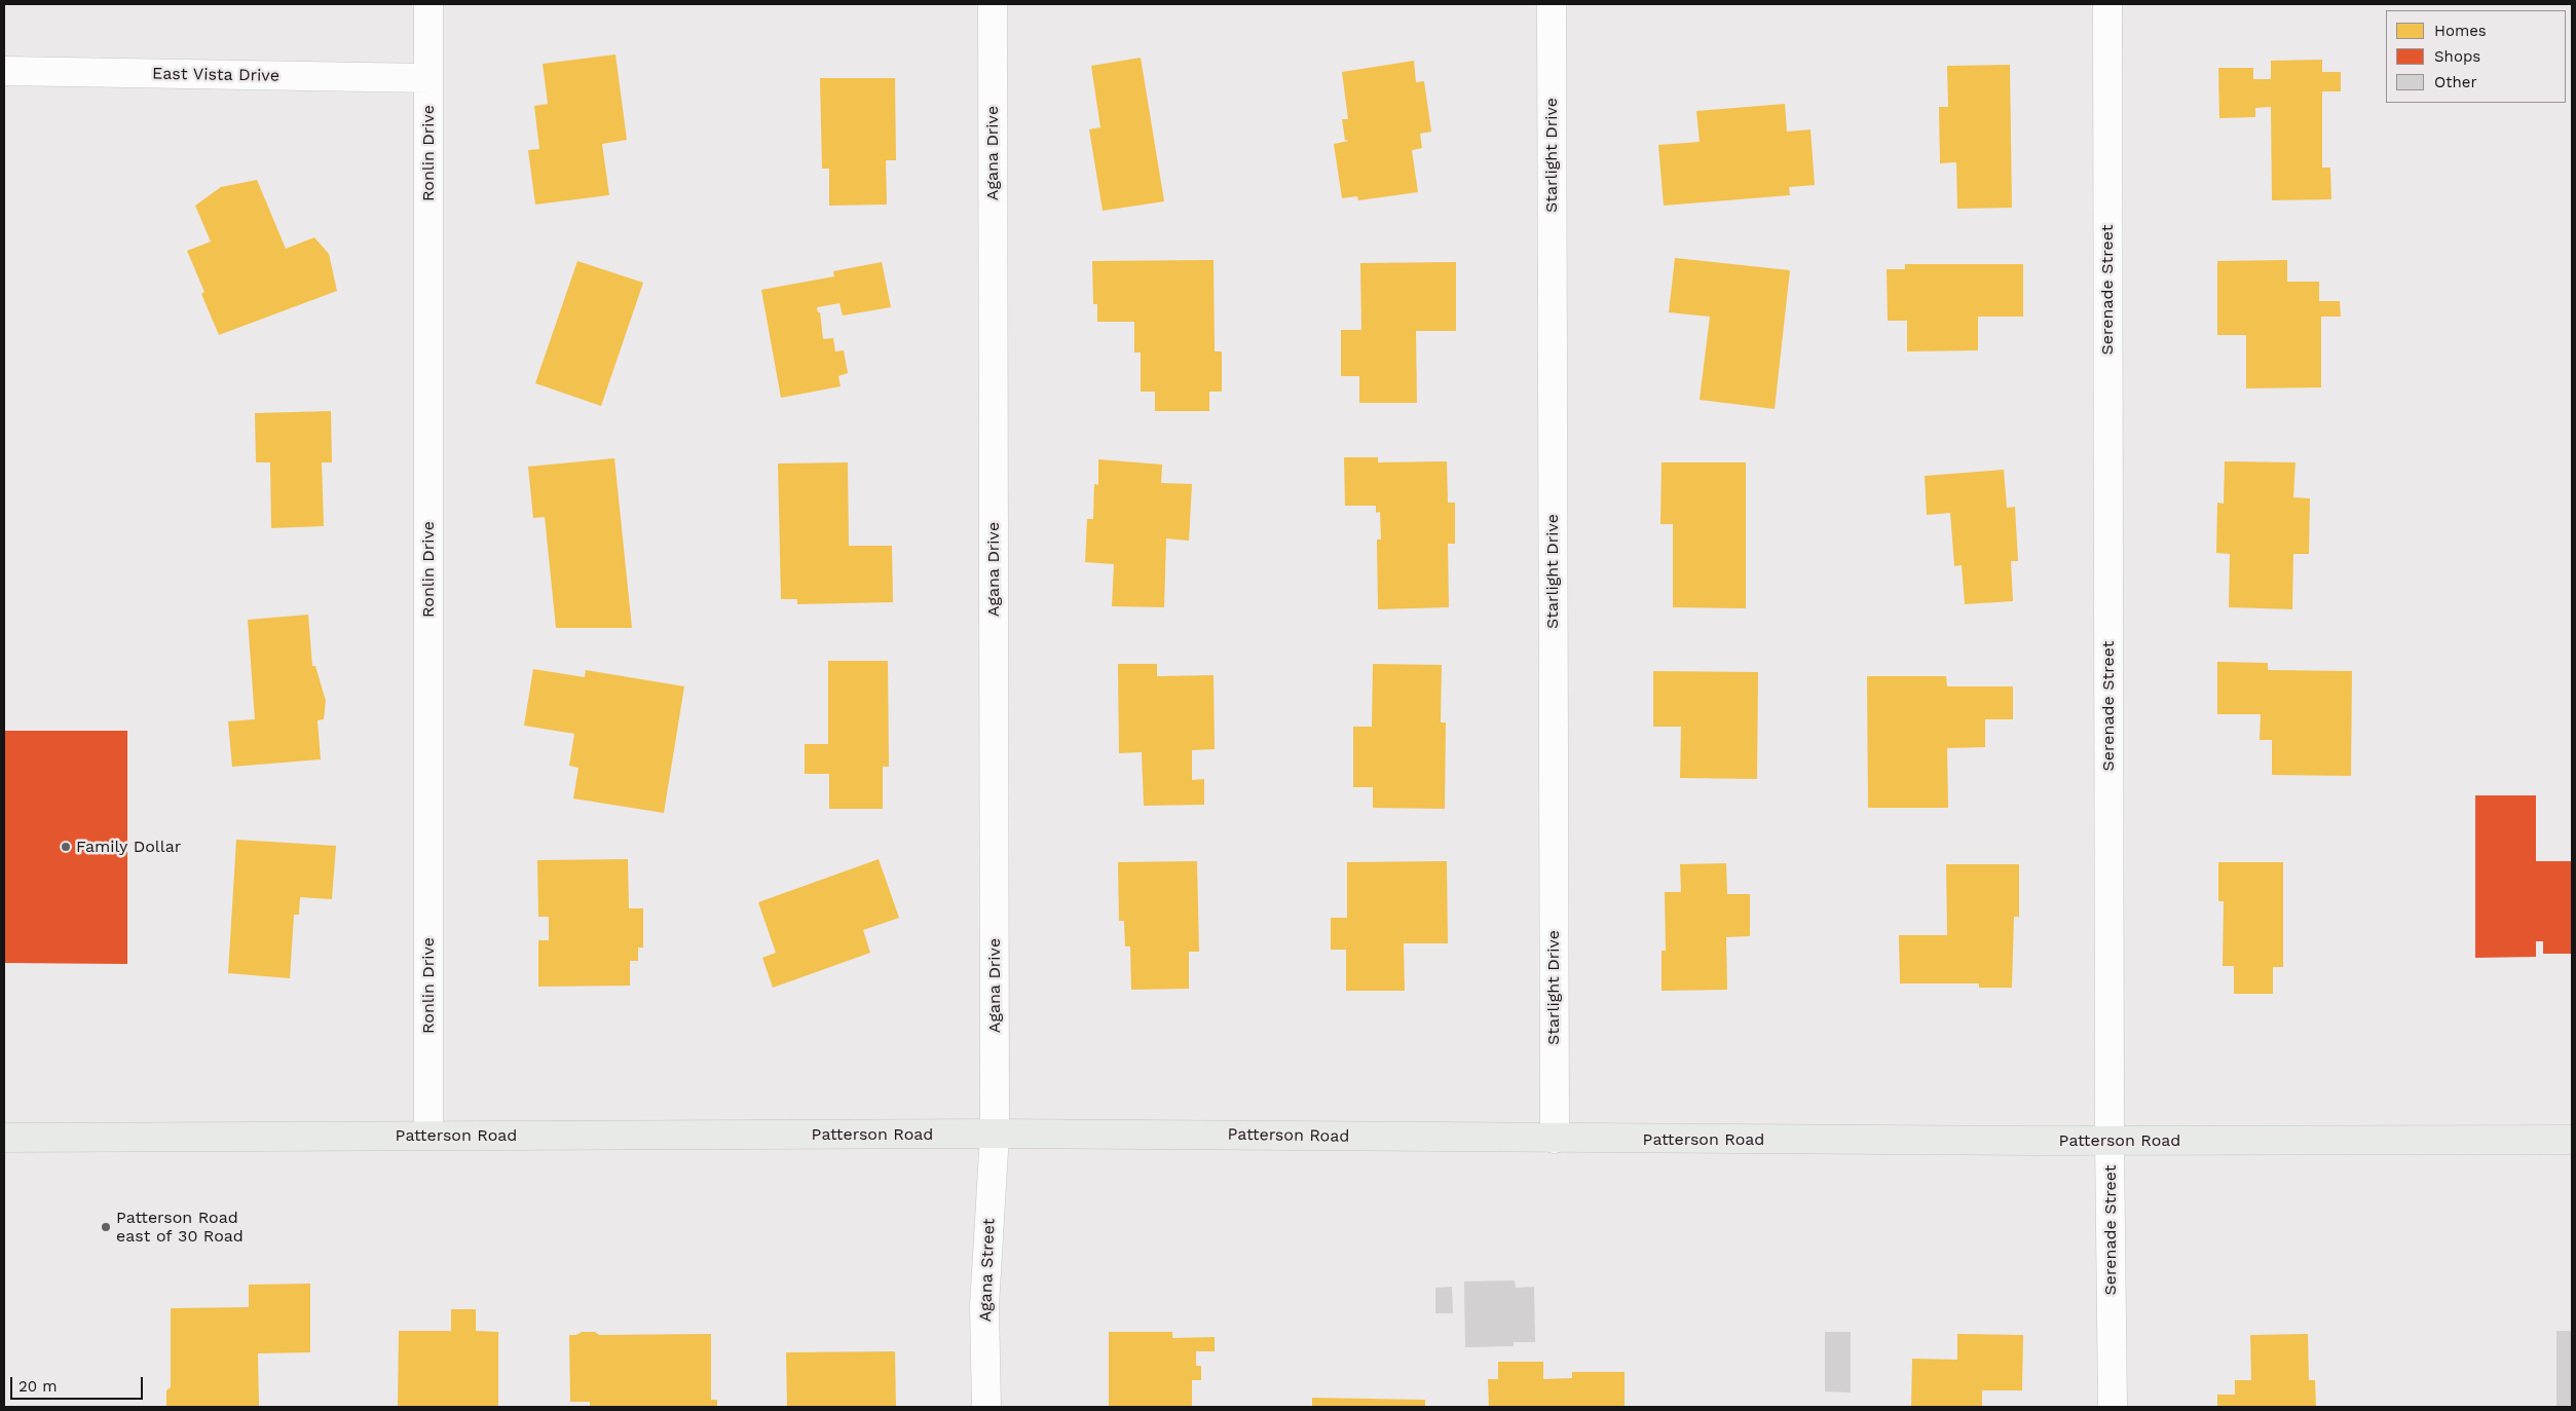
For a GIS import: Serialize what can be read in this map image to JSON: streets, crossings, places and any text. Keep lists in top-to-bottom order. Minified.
{"streets":{"main road":["Patterson Road"],"street":["East Vista Drive","Ronlin Drive","Agana Drive","Starlight Drive","Serenade Street","Agana Street"]},"crossings":[["East Vista Drive","Ronlin Drive"],["Ronlin Drive","Patterson Road"],["Agana Drive","Patterson Road"],["Agana Drive","Agana Street"],["Starlight Drive","Patterson Road"],["Serenade Street","Patterson Road"],["Patterson Road","Agana Street"]],"places":["Family Dollar","Patterson Road east of 30 Road"],"legend":["Homes","Shops","Other"],"scale_bar":"20 m"}
